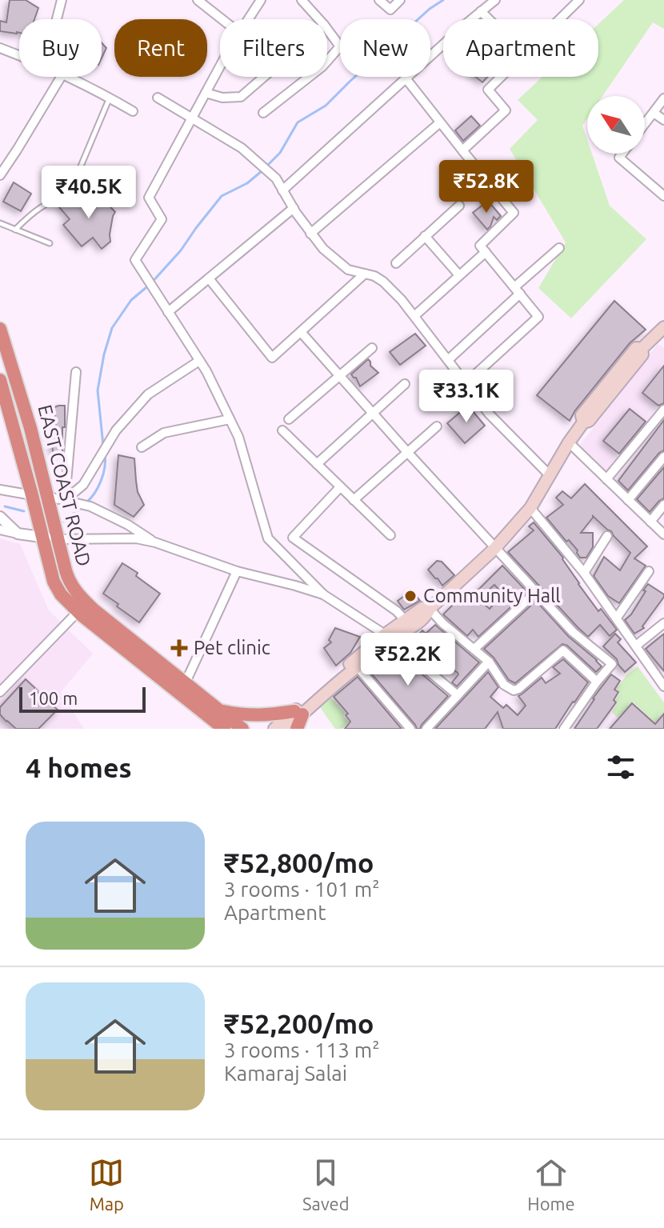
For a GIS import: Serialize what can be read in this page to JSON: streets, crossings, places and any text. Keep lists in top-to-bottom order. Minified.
{"streets":{"highway":["EAST COAST ROAD"]},"places":{"other":["Community Hall"],"health":["Pet clinic"]},"scale_bar":"100 m","north":"top left","page":{"chip":["Buy","Rent","Filters","New","Apartment"],"price":["₹52.8K","₹40.5K","₹33.1K","₹52.2K"],"scale":"100 m","heading":"4 homes","list":[{"name":"₹52,800/mo","note":"3 rooms · 101 m² · Apartment"},{"name":"₹52,200/mo","note":"3 rooms · 113 m² · Kamaraj Salai"}],"tabs":["Map","Saved","Home"]}}
